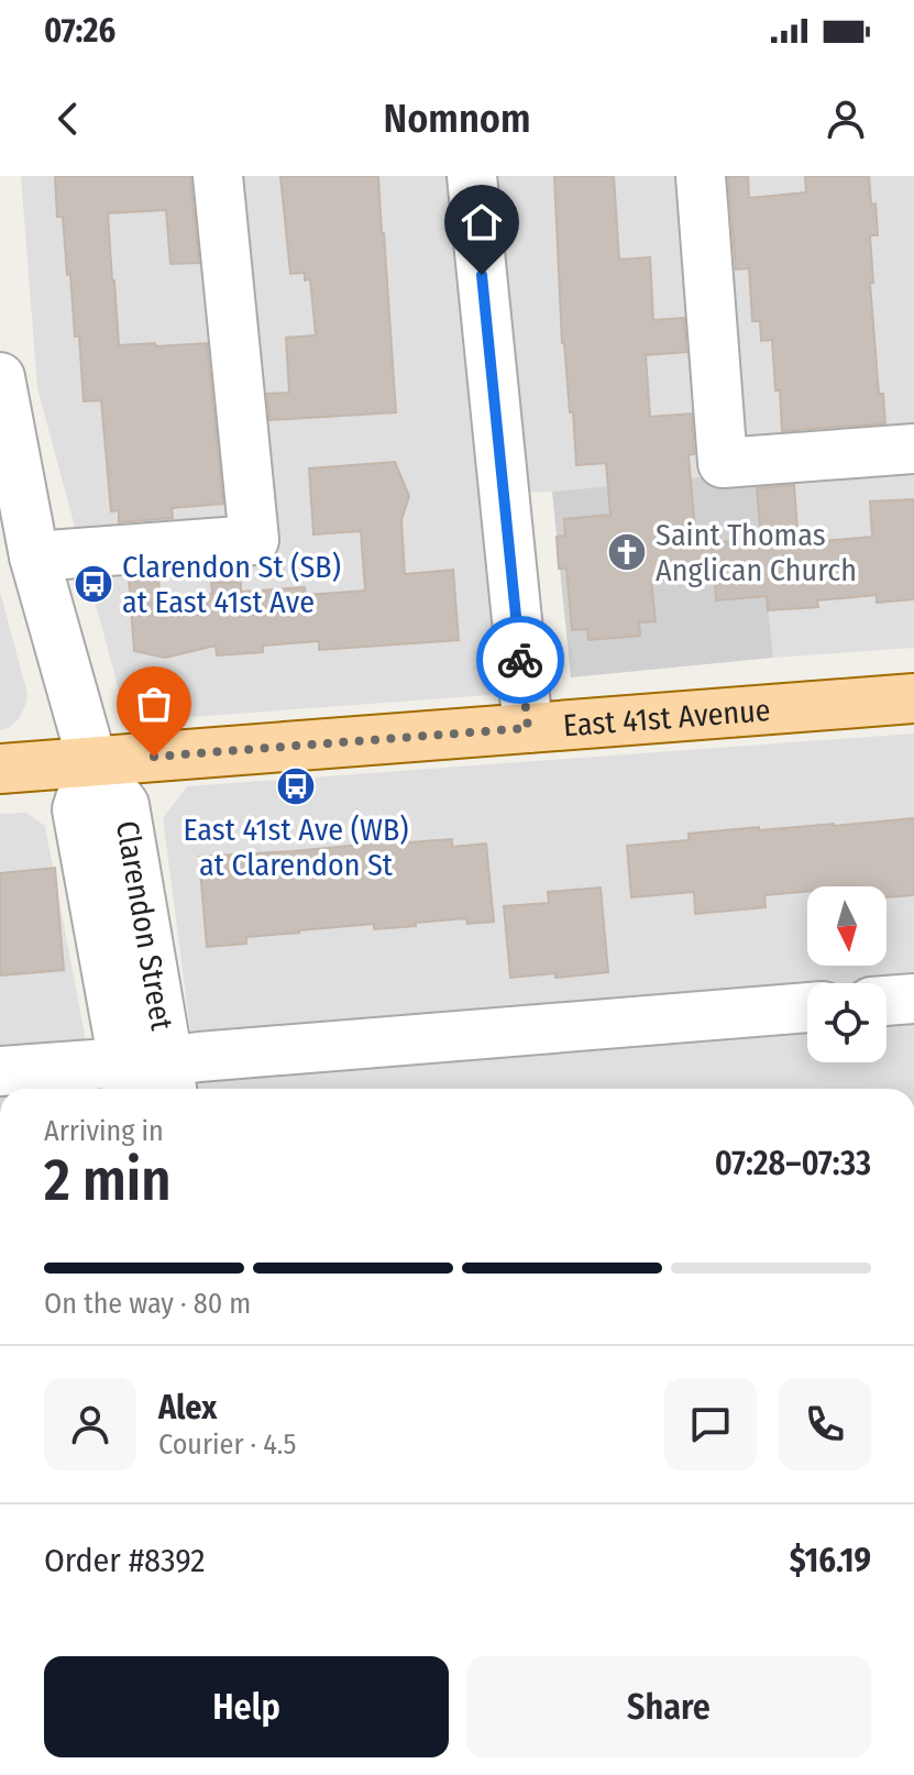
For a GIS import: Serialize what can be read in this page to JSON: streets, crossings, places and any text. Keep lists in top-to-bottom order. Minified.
{"streets":{"main road":["East 41st Avenue"],"street":["Clarendon Street"]},"crossings":[["East 41st Avenue","Clarendon Street"]],"places":{"church":["Saint Thomas Anglican Church"],"bus stop":["Clarendon St (SB) at East 41st Ave","East 41st Ave (WB) at Clarendon St"]},"north":"bottom","page":{"status":"07:26","header":"Nomnom","heading":["2 min","Arriving in","07:28–07:33"],"panel":["Alex","Courier · 4.5","Order #8392","$16.19"],"bar":"On the way · 80 m","buttons":["Help","Share"]}}
